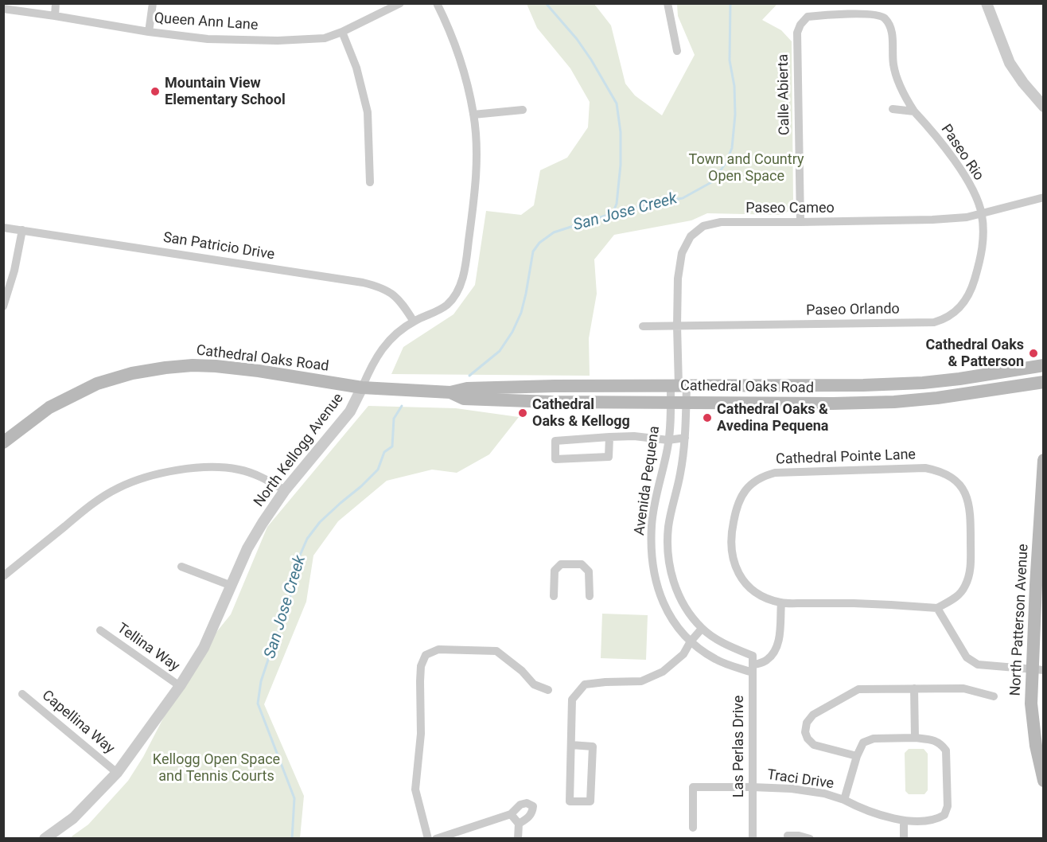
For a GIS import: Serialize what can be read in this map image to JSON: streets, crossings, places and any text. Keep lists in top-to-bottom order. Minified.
{"streets":{"main road":["Cathedral Oaks Road","North Patterson Avenue"],"street":["Queen Ann Lane","Calle Abierta","Paseo Rio","Paseo Cameo","San Patricio Drive","Paseo Orlando","North Kellogg Avenue","Cathedral Pointe Lane","Avenida Pequena","Tellina Way","Capellina Way","Las Perlas Drive","Traci Drive"]},"crossings":[["Calle Abierta","Paseo Rio"],["Calle Abierta","Paseo Cameo"],["Paseo Rio","Paseo Cameo"],["Paseo Rio","Paseo Orlando"],["Paseo Cameo","Paseo Orlando"],["Paseo Cameo","Cathedral Oaks Road"],["Paseo Cameo","Avenida Pequena"],["San Patricio Drive","North Kellogg Avenue"],["Cathedral Oaks Road","North Kellogg Avenue"],["Cathedral Oaks Road","Avenida Pequena"],["North Kellogg Avenue","Tellina Way"],["North Kellogg Avenue","Capellina Way"],["Avenida Pequena","Las Perlas Drive"],["Las Perlas Drive","Traci Drive"]],"water":["San Jose Creek"],"parks":["Town and Country Open Space","Kellogg Open Space and Tennis Courts"],"places":["Mountain View Elementary School","Cathedral Oaks & Patterson","Cathedral Oaks & Kellogg","Cathedral Oaks & Avedina Pequena"]}
